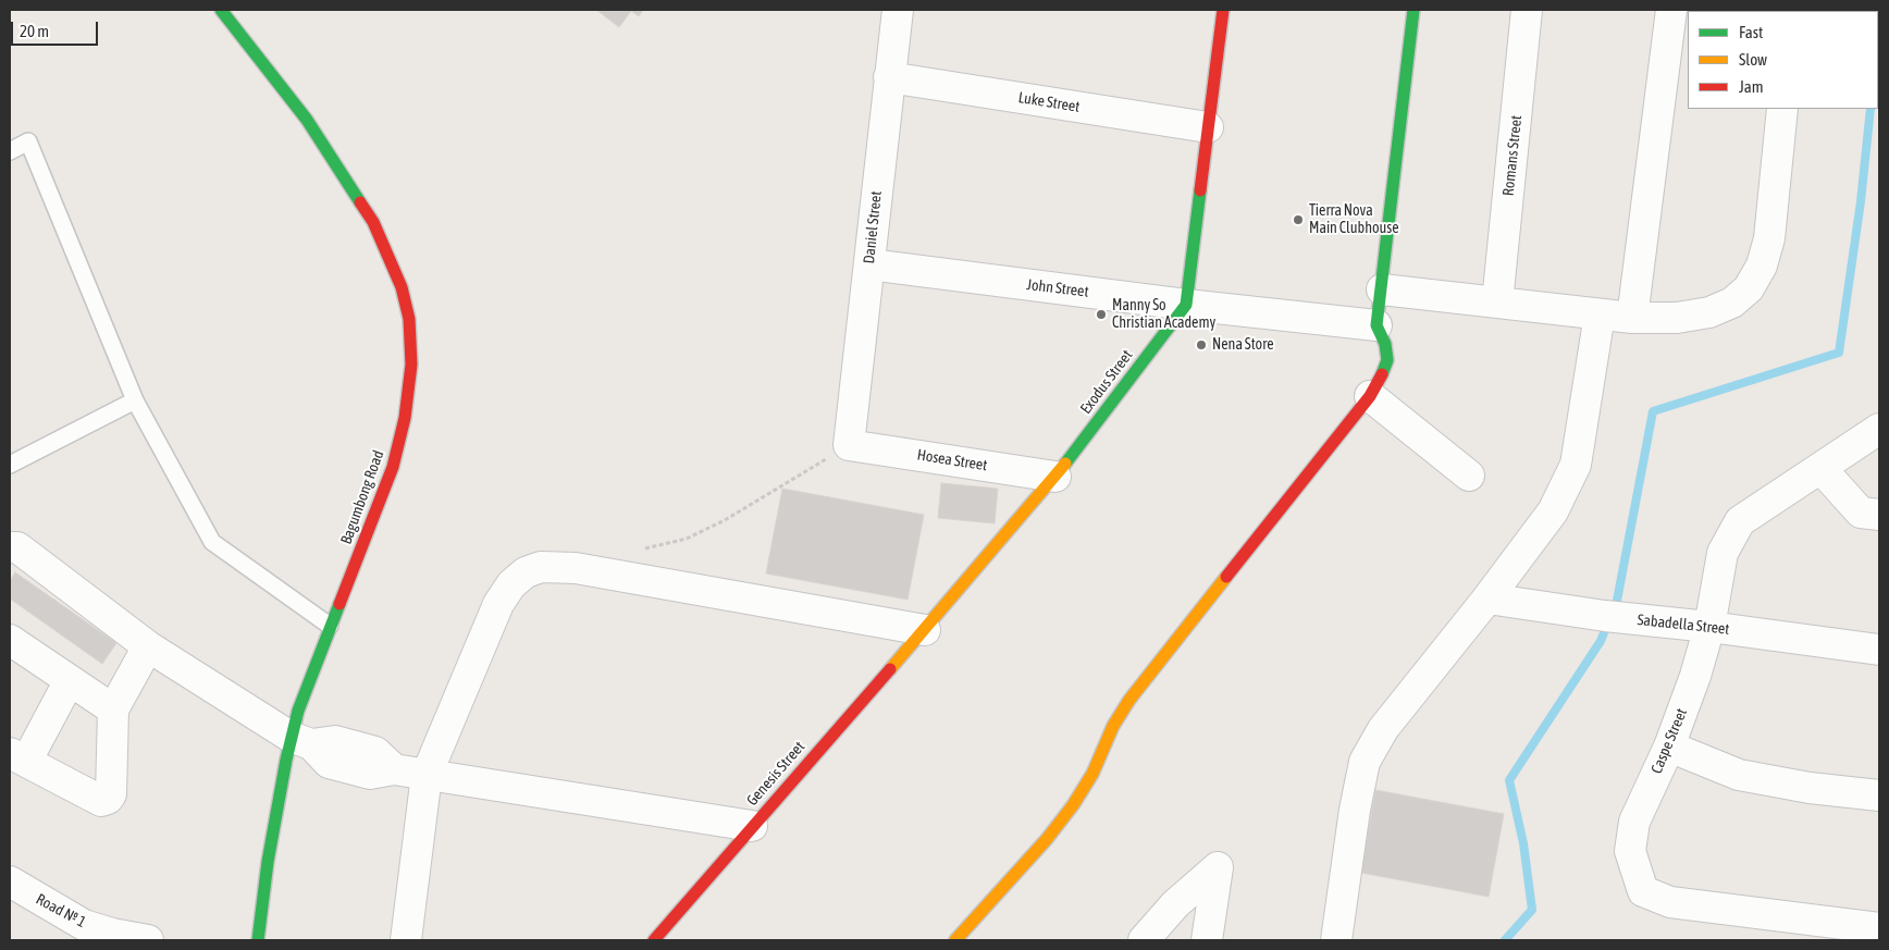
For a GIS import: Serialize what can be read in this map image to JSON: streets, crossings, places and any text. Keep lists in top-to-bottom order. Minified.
{"streets":{"street":["Luke Street","Romans Street","Daniel Street","John Street","Exodus Street","Hosea Street","Bagumbong Road","Sabadella Street","Caspe Street","Genesis Street","Road № 1"]},"crossings":[["Luke Street","Daniel Street"],["Daniel Street","John Street"],["Daniel Street","Hosea Street"],["John Street","Exodus Street"],["Exodus Street","Hosea Street"],["Exodus Street","Genesis Street"],["Sabadella Street","Caspe Street"]],"places":["Tierra Nova Main Clubhouse","Manny So Christian Academy","Nena Store"],"legend":["Fast","Slow","Jam"],"scale_bar":"20 m"}
